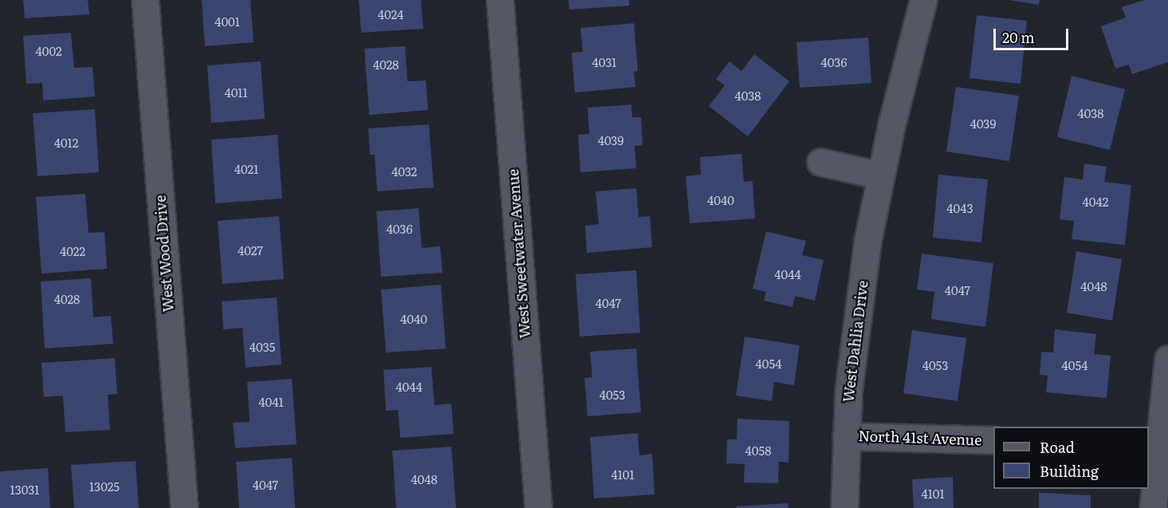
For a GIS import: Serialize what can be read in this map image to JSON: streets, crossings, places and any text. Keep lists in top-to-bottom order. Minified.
{"streets":{"street":["West Wood Drive","West Sweetwater Avenue","West Dahlia Drive","North 41st Avenue"]},"crossings":[["West Dahlia Drive","North 41st Avenue"]],"house_numbers":["4024","4001","4002","4031","4036","4028","4011","4038","4038","4039","4039","4012","4021","4032","4040","4042","4043","4036","4027","4022","4044","4048","4047","4028","4047","4040","4035","4054","4053","4054","4044","4053","4041","4058","4101","4048","4047","13025","13031","4101"],"legend":["Road","Building"],"scale_bar":"20 m"}
